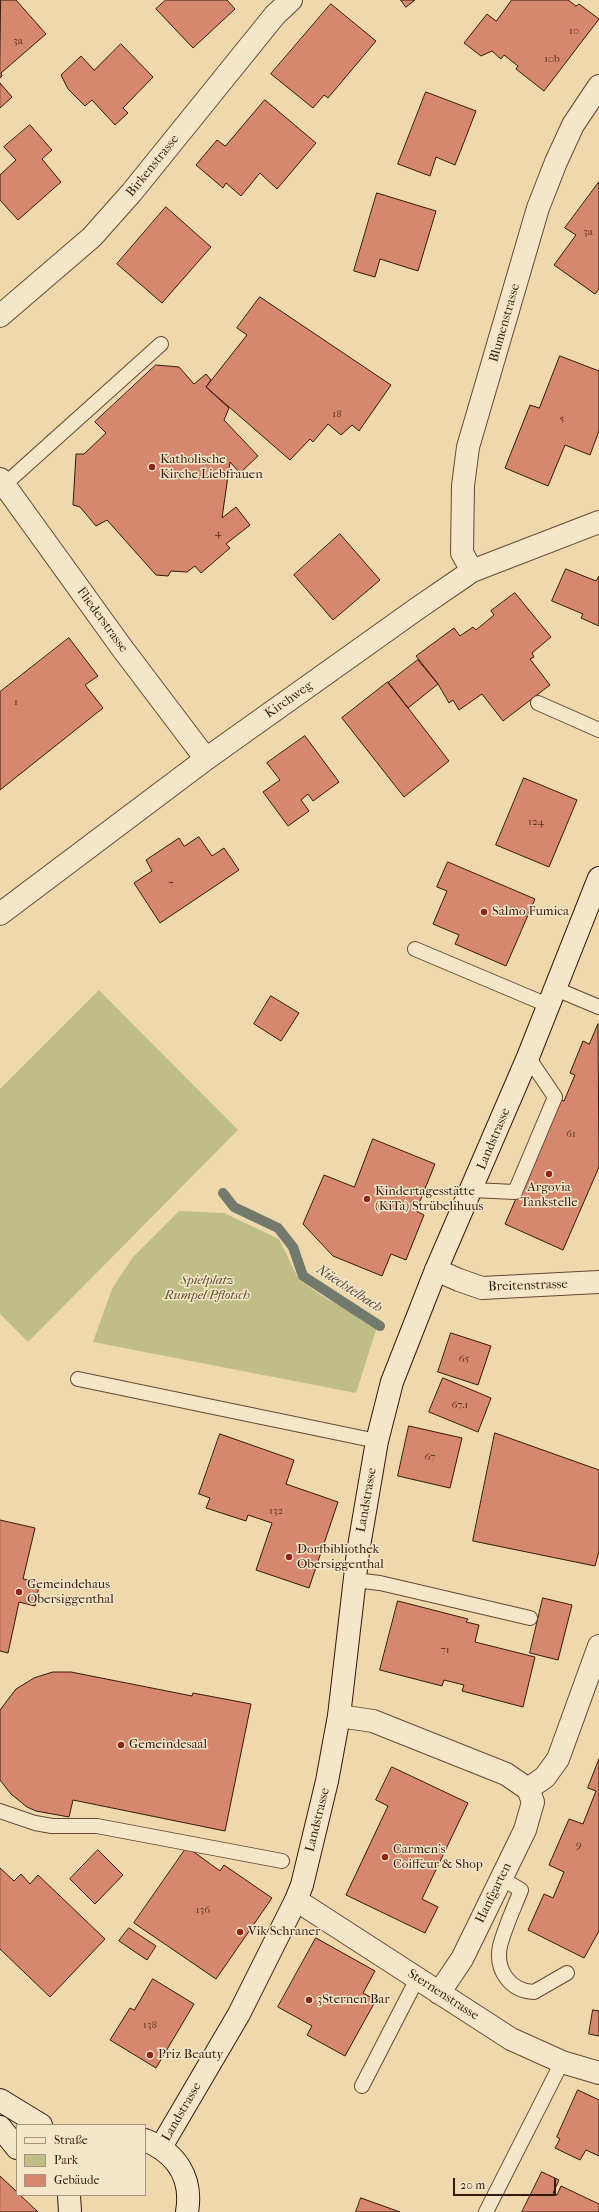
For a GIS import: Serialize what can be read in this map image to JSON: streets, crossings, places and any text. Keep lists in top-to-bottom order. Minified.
{"streets":{"street":["Birkenstrasse","Blumenstrasse","Fliederstrasse","Kirchweg","Landstrasse","Breitenstrasse","Hanfgarten","Sternenstrasse"]},"crossings":[["Blumenstrasse","Kirchweg"],["Fliederstrasse","Kirchweg"],["Landstrasse","Breitenstrasse"],["Landstrasse","Sternenstrasse"],["Hanfgarten","Sternenstrasse"]],"water":["Nüechtelbach"],"parks":["Spielplatz Rumpel Pflotsch"],"places":["Katholische Kirche Liebfrauen","Salmo Fumica","Argovia Tankstelle","Kindertagesstätte (KiTa) Strübelihuus","Dorfbibliothek Obersiggenthal","Gemeindehaus Obersiggenthal","Gemeindesaal","Carmen's Coiffeur & Shop","Vik Schraner","3Sternen Bar","Priz Beauty"],"house_numbers":["10","3a","10b","3a","18","5","4","1","124","7","61","65","67.1","67","132","71","9","136","138"],"legend":["Straße","Park","Gebäude"],"scale_bar":"20 m"}
